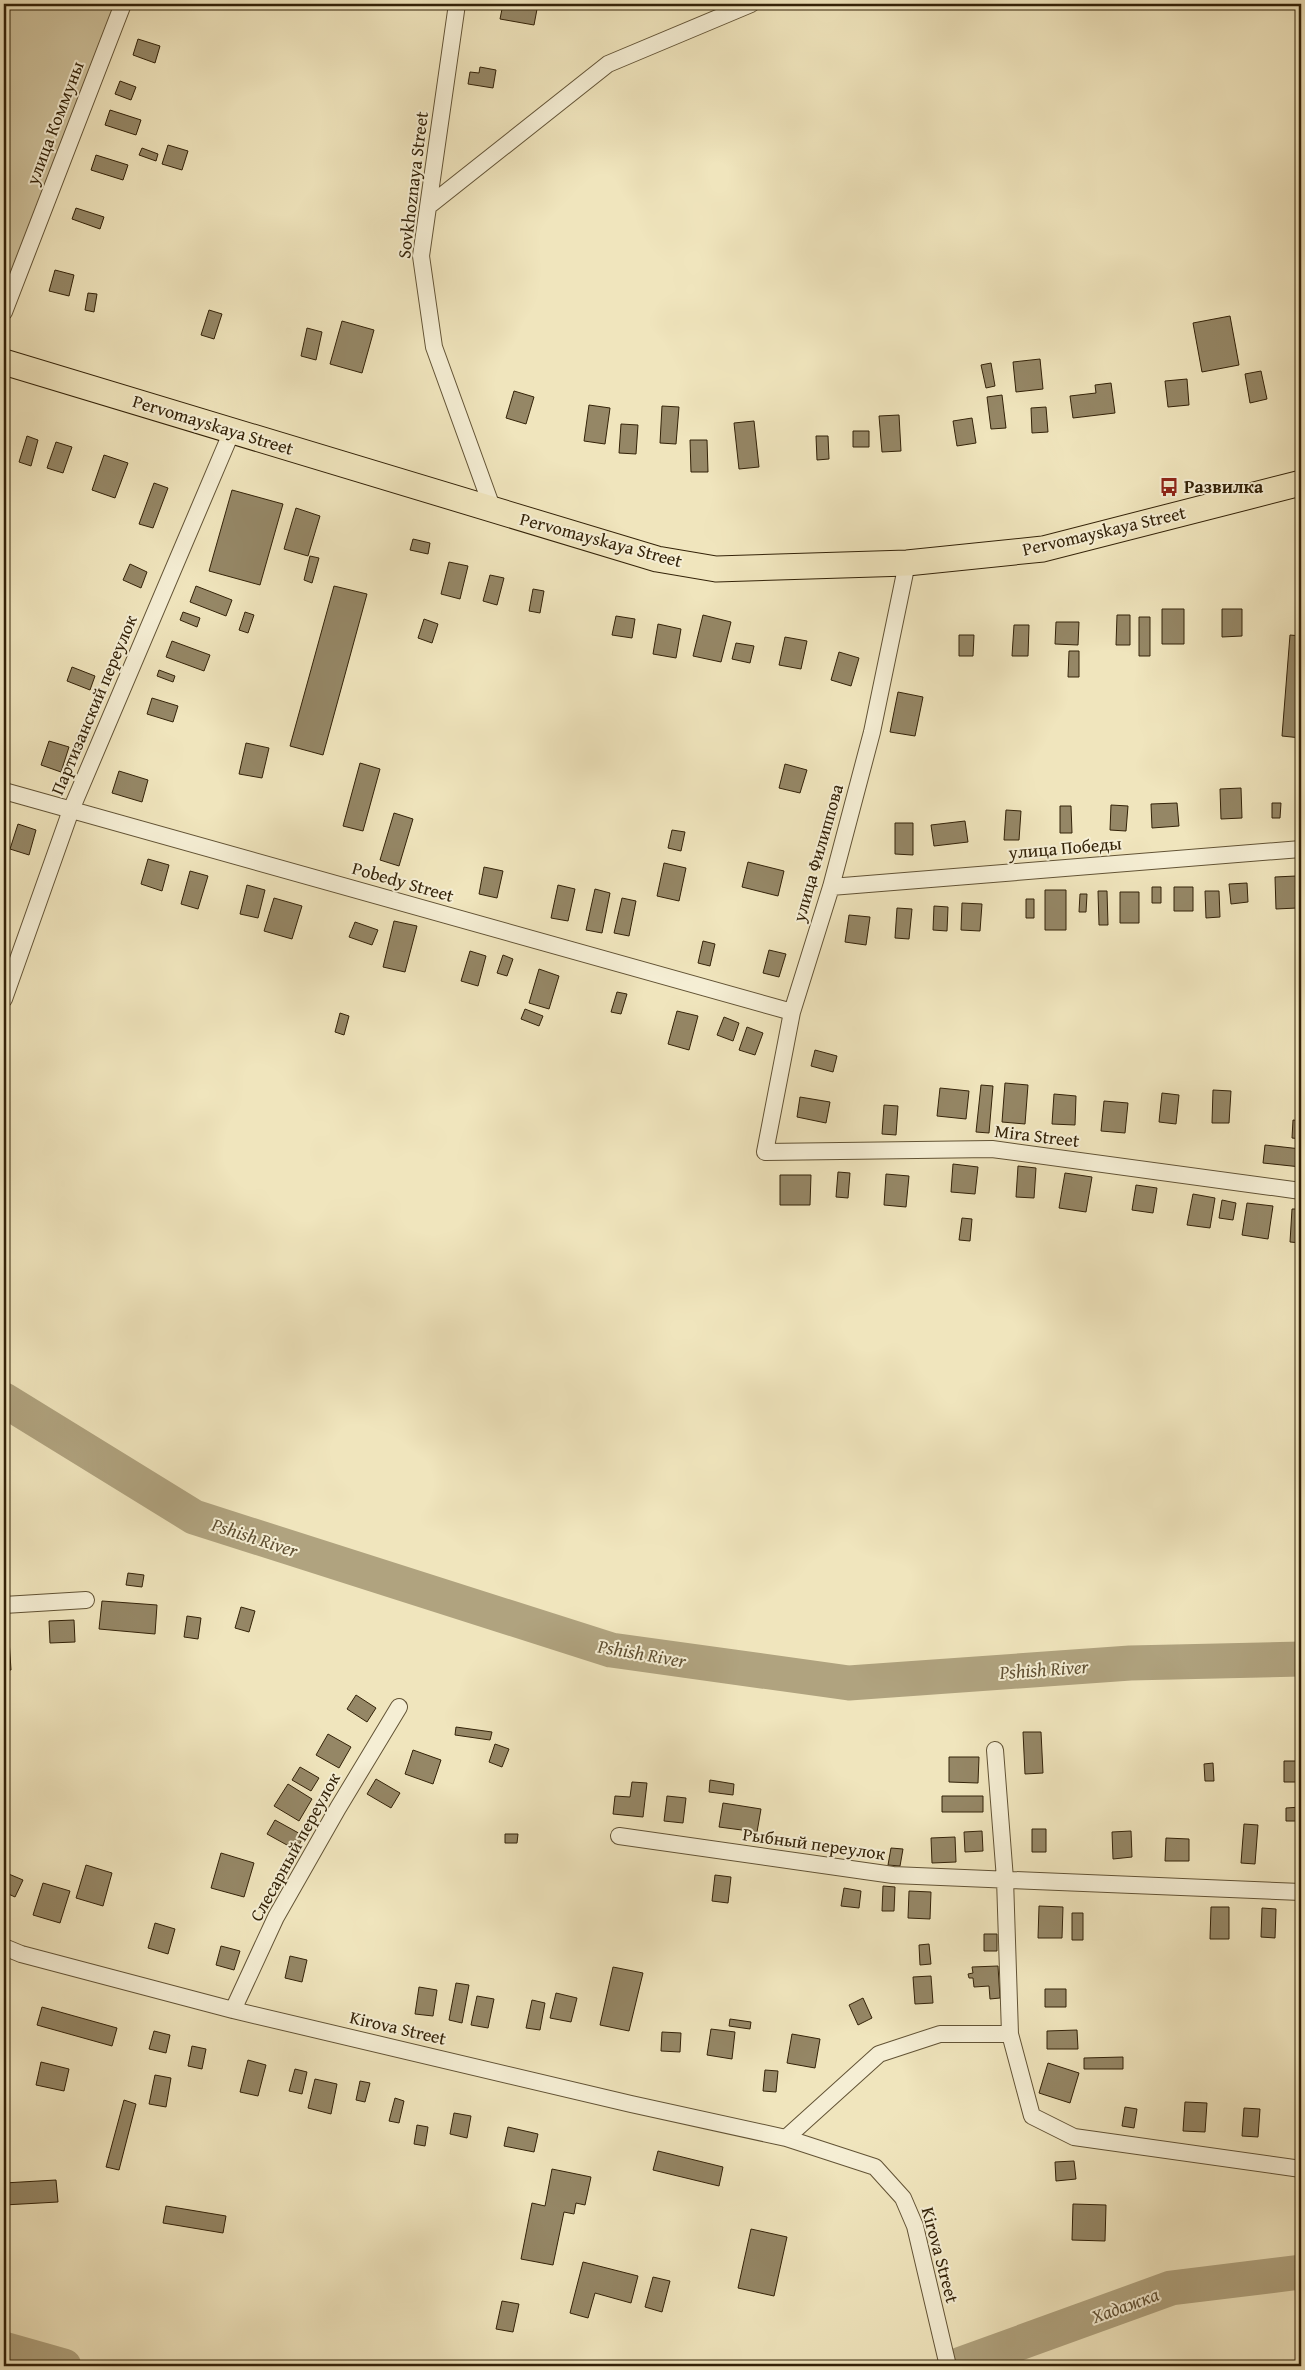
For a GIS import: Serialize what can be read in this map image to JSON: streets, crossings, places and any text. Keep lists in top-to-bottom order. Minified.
{"streets":{"main road":["Pervomayskaya Street"],"street":["улица Коммуны","Sovkhoznaya Street","Партизанский переулок","улица Победы","улица Филиппова","Pobedy Street","Mira Street","Рыбный переулок","Слесарный переулок","Kirova Street"]},"crossings":[["Sovkhoznaya Street","Pervomayskaya Street"],["Pervomayskaya Street","Партизанский переулок"],["Pervomayskaya Street","улица Филиппова"],["Партизанский переулок","Pobedy Street"],["улица Победы","улица Филиппова"],["улица Филиппова","Pobedy Street"],["улица Филиппова","Mira Street"],["Слесарный переулок","Kirova Street"]],"water":["Pshish River","Хадажка"],"places":{"bus stop":["Развилка"]}}
